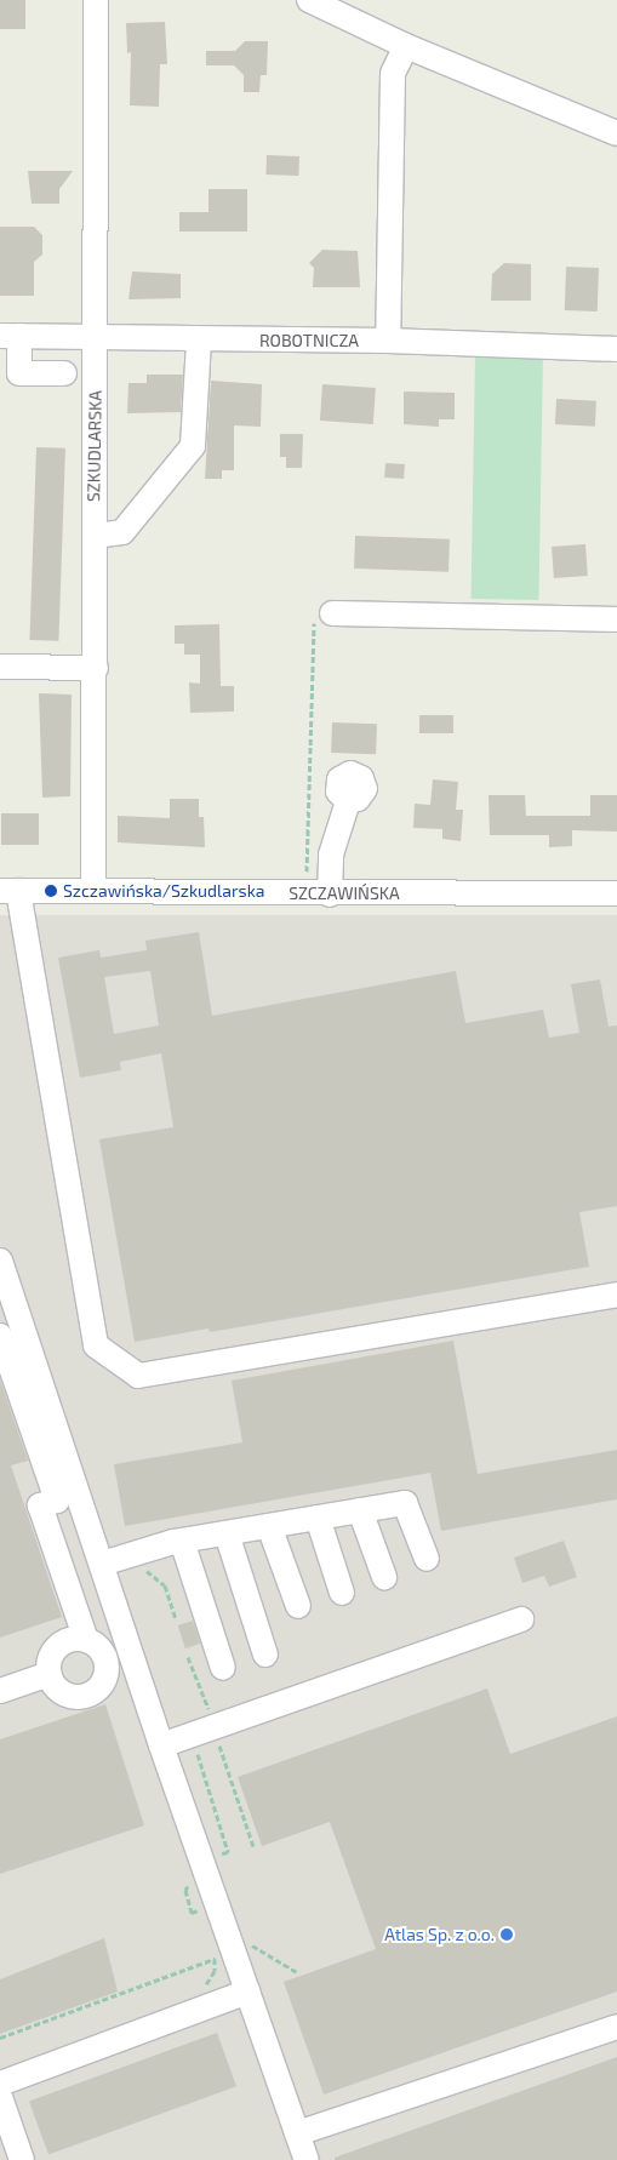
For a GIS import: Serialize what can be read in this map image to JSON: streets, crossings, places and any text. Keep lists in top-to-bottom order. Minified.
{"streets":{"street":["ROBOTNICZA","SZKUDLARSKA","SZCZAWIŃSKA"]},"crossings":[["ROBOTNICZA","SZKUDLARSKA"],["SZKUDLARSKA","SZCZAWIŃSKA"]],"places":["Szczawińska/Szkudlarska","Atlas Sp. z o.o."]}
